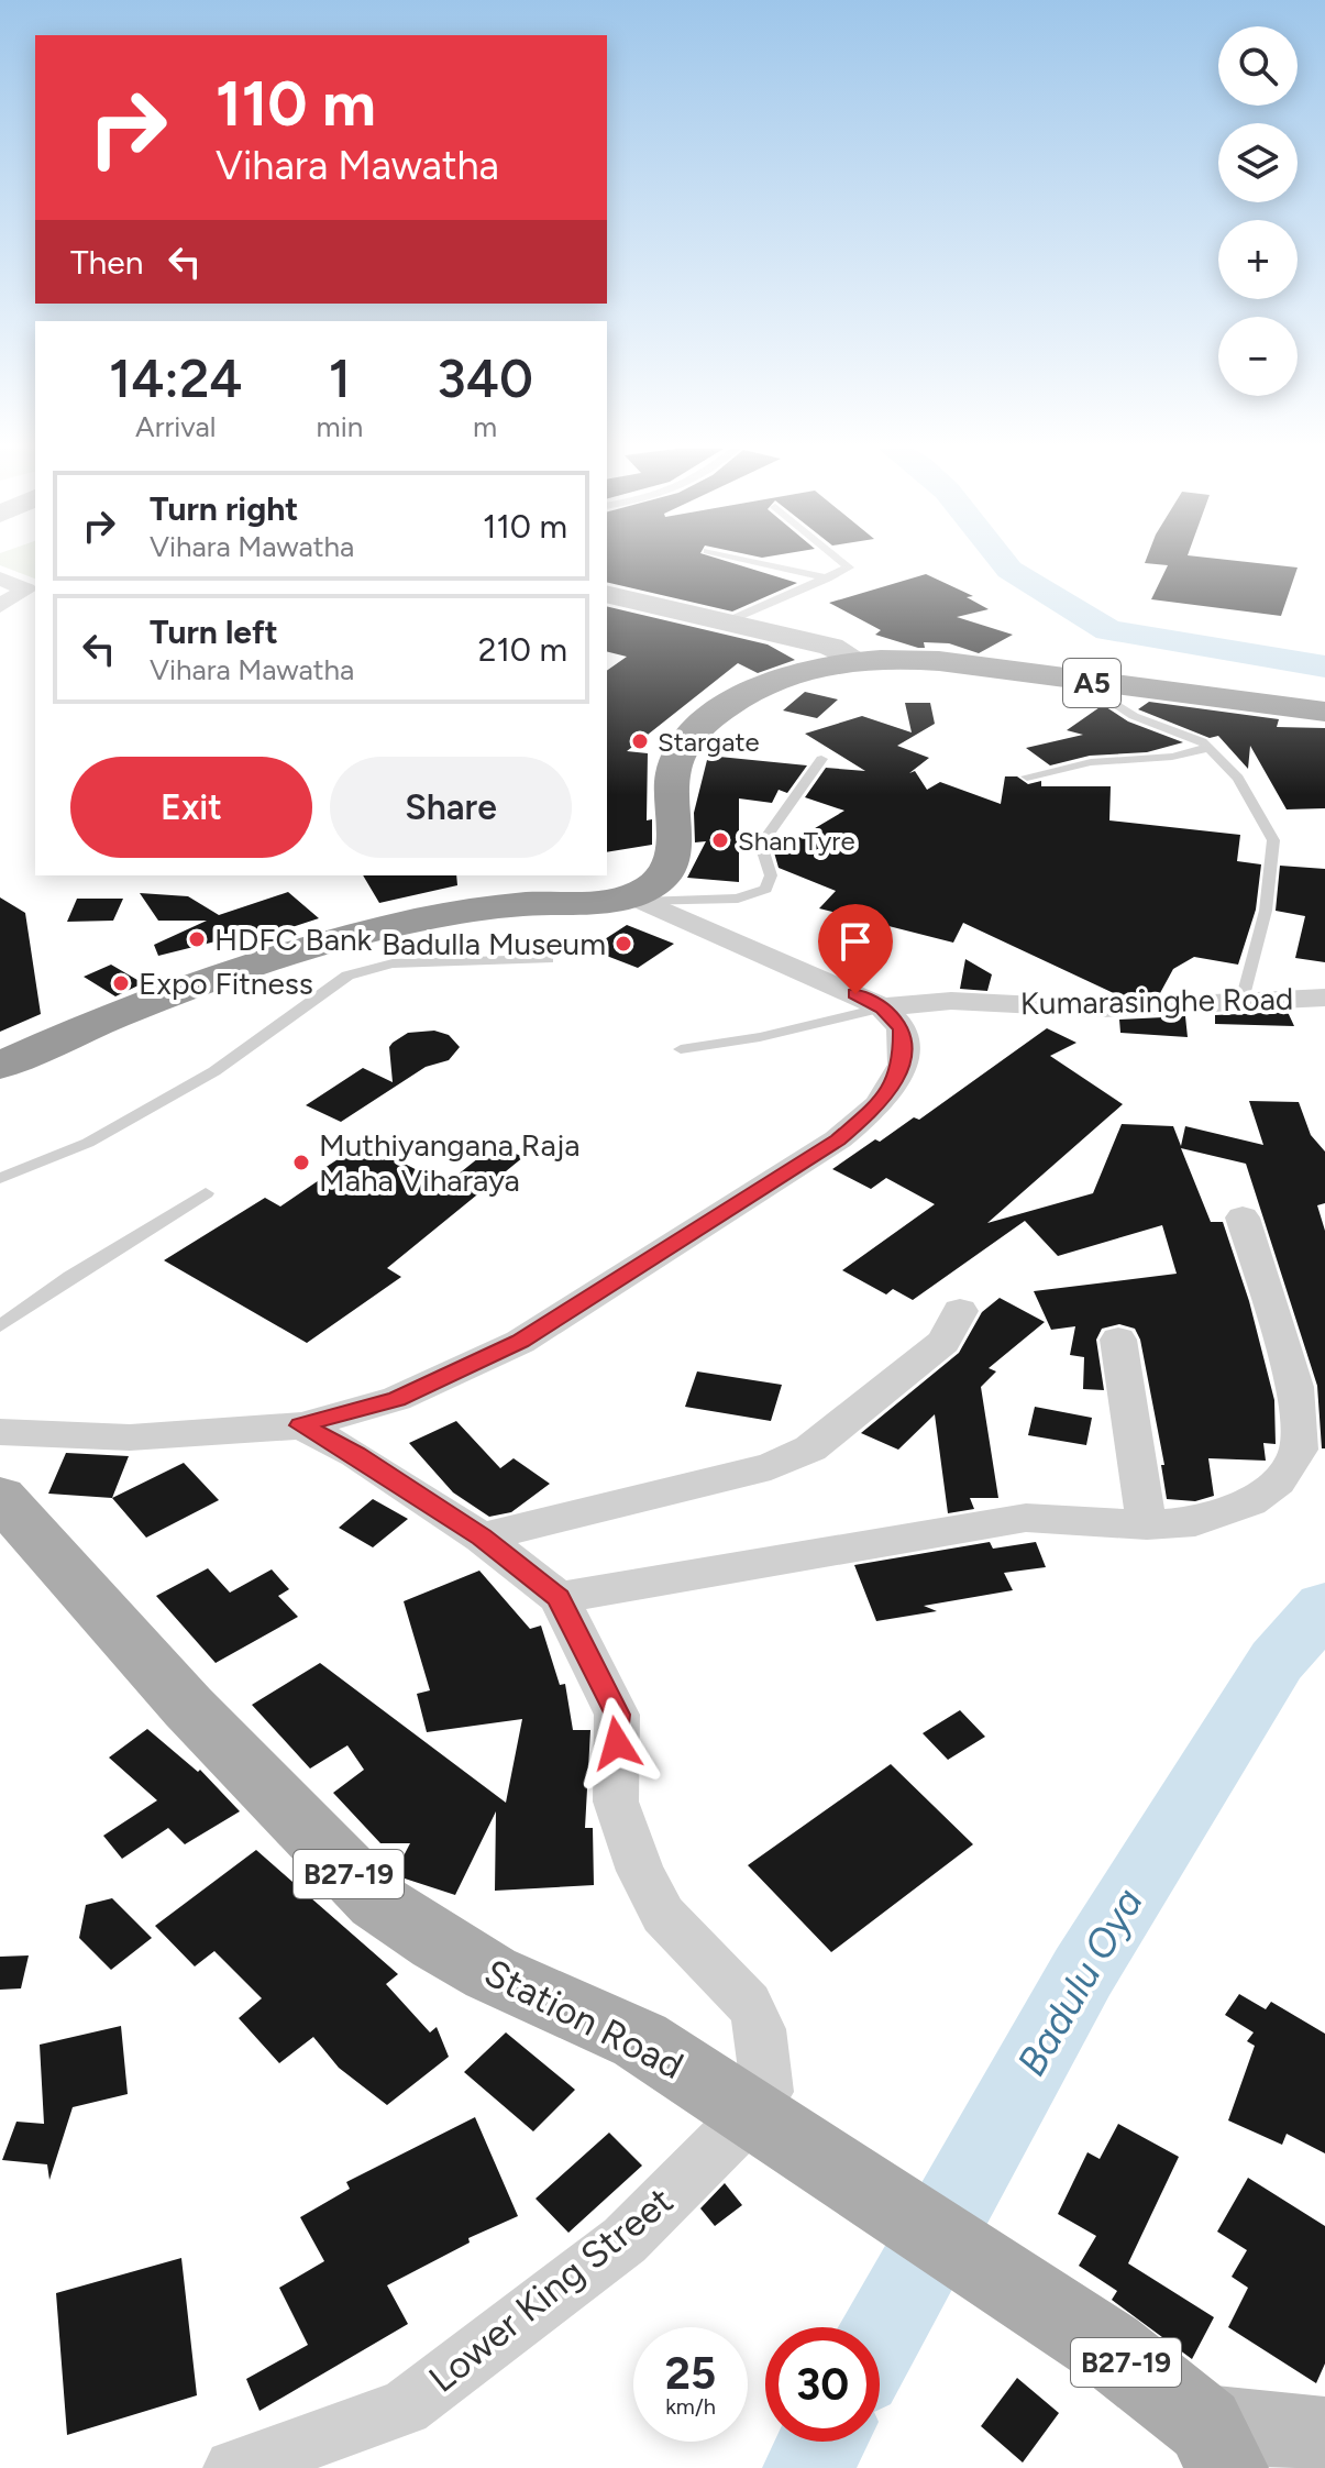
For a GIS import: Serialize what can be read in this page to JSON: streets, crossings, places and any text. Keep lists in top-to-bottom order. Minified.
{"streets":{"highway":["A5"],"main road":["B27-19","Station Road"],"street":["Kumarasinghe Road","Lower King Street"]},"crossings":[["Station Road","Lower King Street"]],"water":["Badulu Oya"],"places":["Stargate","Shan Tyre","HDFC Bank","Badulla Museum","Expo Fitness","Muthiyangana Raja Maha Viharaya"],"page":{"map_buttons":["+","−"],"turn":["110 m","Vihara Mawatha"],"then":"Then","eta":["14:24","Arrival","1","min","340","m"],"list":[{"name":"Turn right","note":"Vihara Mawatha","value":"110 m"},{"name":"Turn left","note":"Vihara Mawatha","value":"210 m"}],"buttons":["Exit","Share"],"speed":"25 km/h","limit":"30"}}
